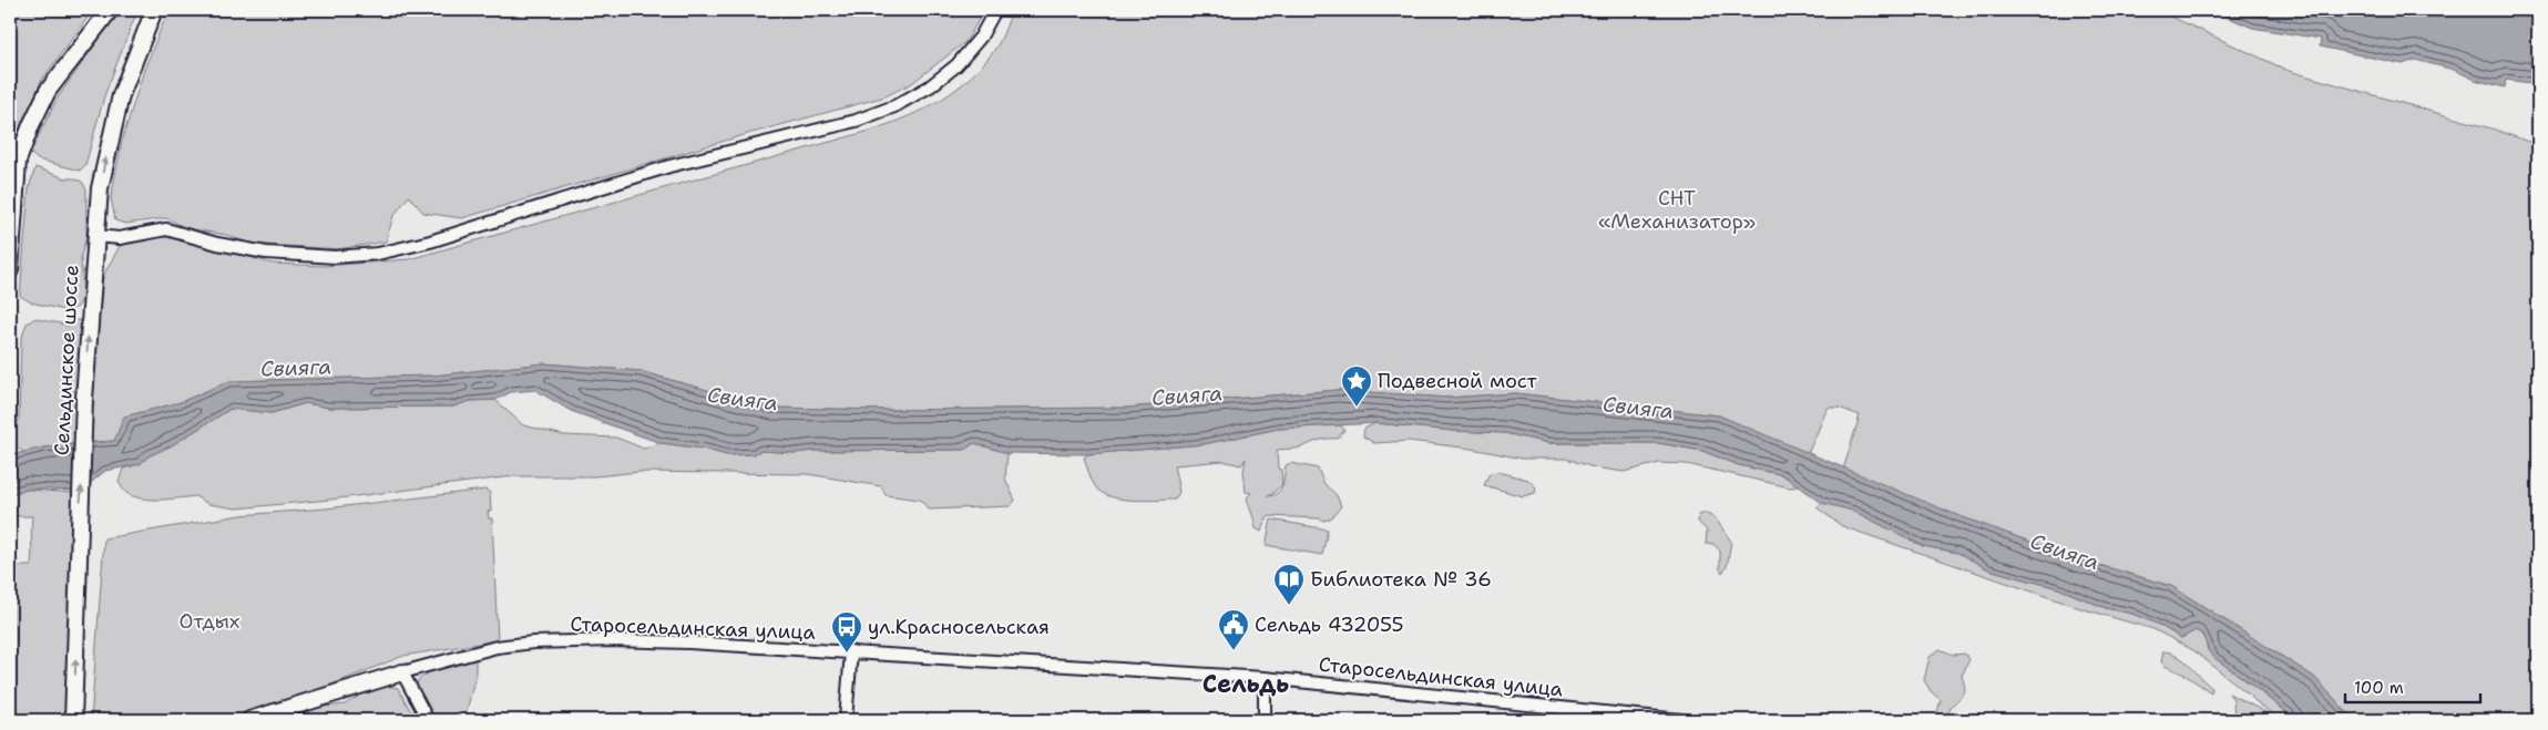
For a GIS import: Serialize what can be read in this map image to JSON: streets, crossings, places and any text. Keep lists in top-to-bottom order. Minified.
{"streets":{"main road":["Сельдинское шоссе"],"street":["Старосельдинская улица"]},"districts":["Сельдь"],"water":["Свияга"],"parks":["СНТ «Механизатор»","Отдых"],"places":{"place":["Подвесной мост"],"library":["Библиотека № 36"],"public building":["Сельдь 432055"],"bus stop":["ул.Красносельская"]},"scale_bar":"100 m"}
